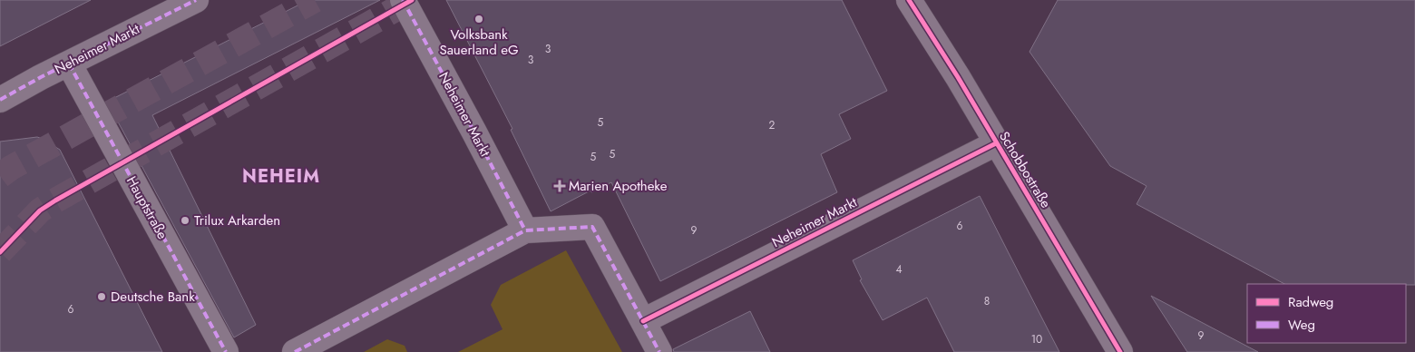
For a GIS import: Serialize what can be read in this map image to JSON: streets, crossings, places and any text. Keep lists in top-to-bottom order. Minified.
{"streets":{"street":["Neheimer Markt","Schobbostraße","Hauptstraße"]},"crossings":[["Neheimer Markt","Schobbostraße"],["Neheimer Markt","Hauptstraße"]],"districts":["NEHEIM"],"places":{"other":["Volksbank Sauerland eG","Trilux Arkarden","Deutsche Bank"],"health":["Marien Apotheke"]},"house_numbers":["3","3","5","2","5","5","6","9","4","8","6","9","10"],"legend":["Radweg","Weg"]}
